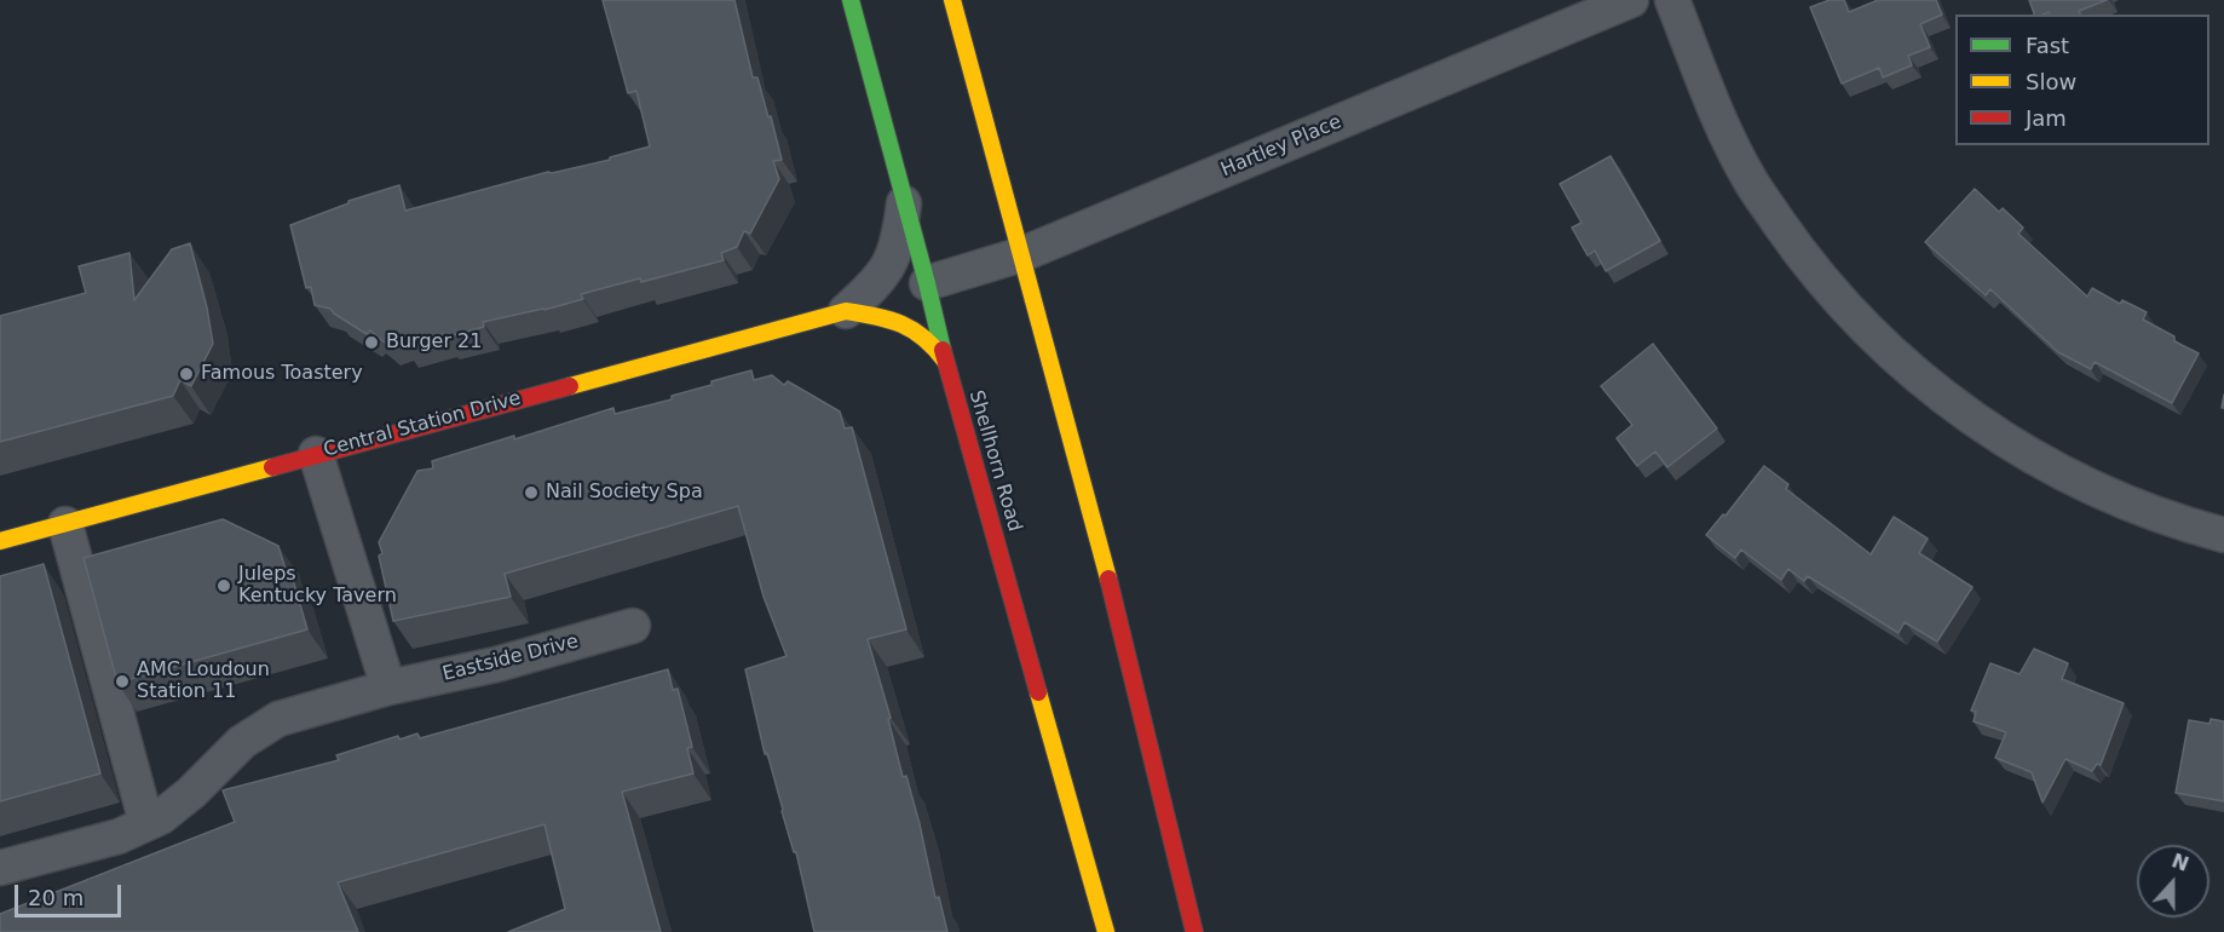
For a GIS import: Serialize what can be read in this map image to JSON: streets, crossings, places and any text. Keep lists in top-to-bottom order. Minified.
{"streets":{"main road":["Central Station Drive","Shellhorn Road"],"street":["Hartley Place","Eastside Drive"]},"crossings":[["Hartley Place","Shellhorn Road"],["Central Station Drive","Shellhorn Road"]],"places":["Burger 21","Famous Toastery","Nail Society Spa","Juleps Kentucky Tavern","AMC Loudoun Station 11"],"legend":["Fast","Slow","Jam"],"scale_bar":"20 m","north":"top"}
